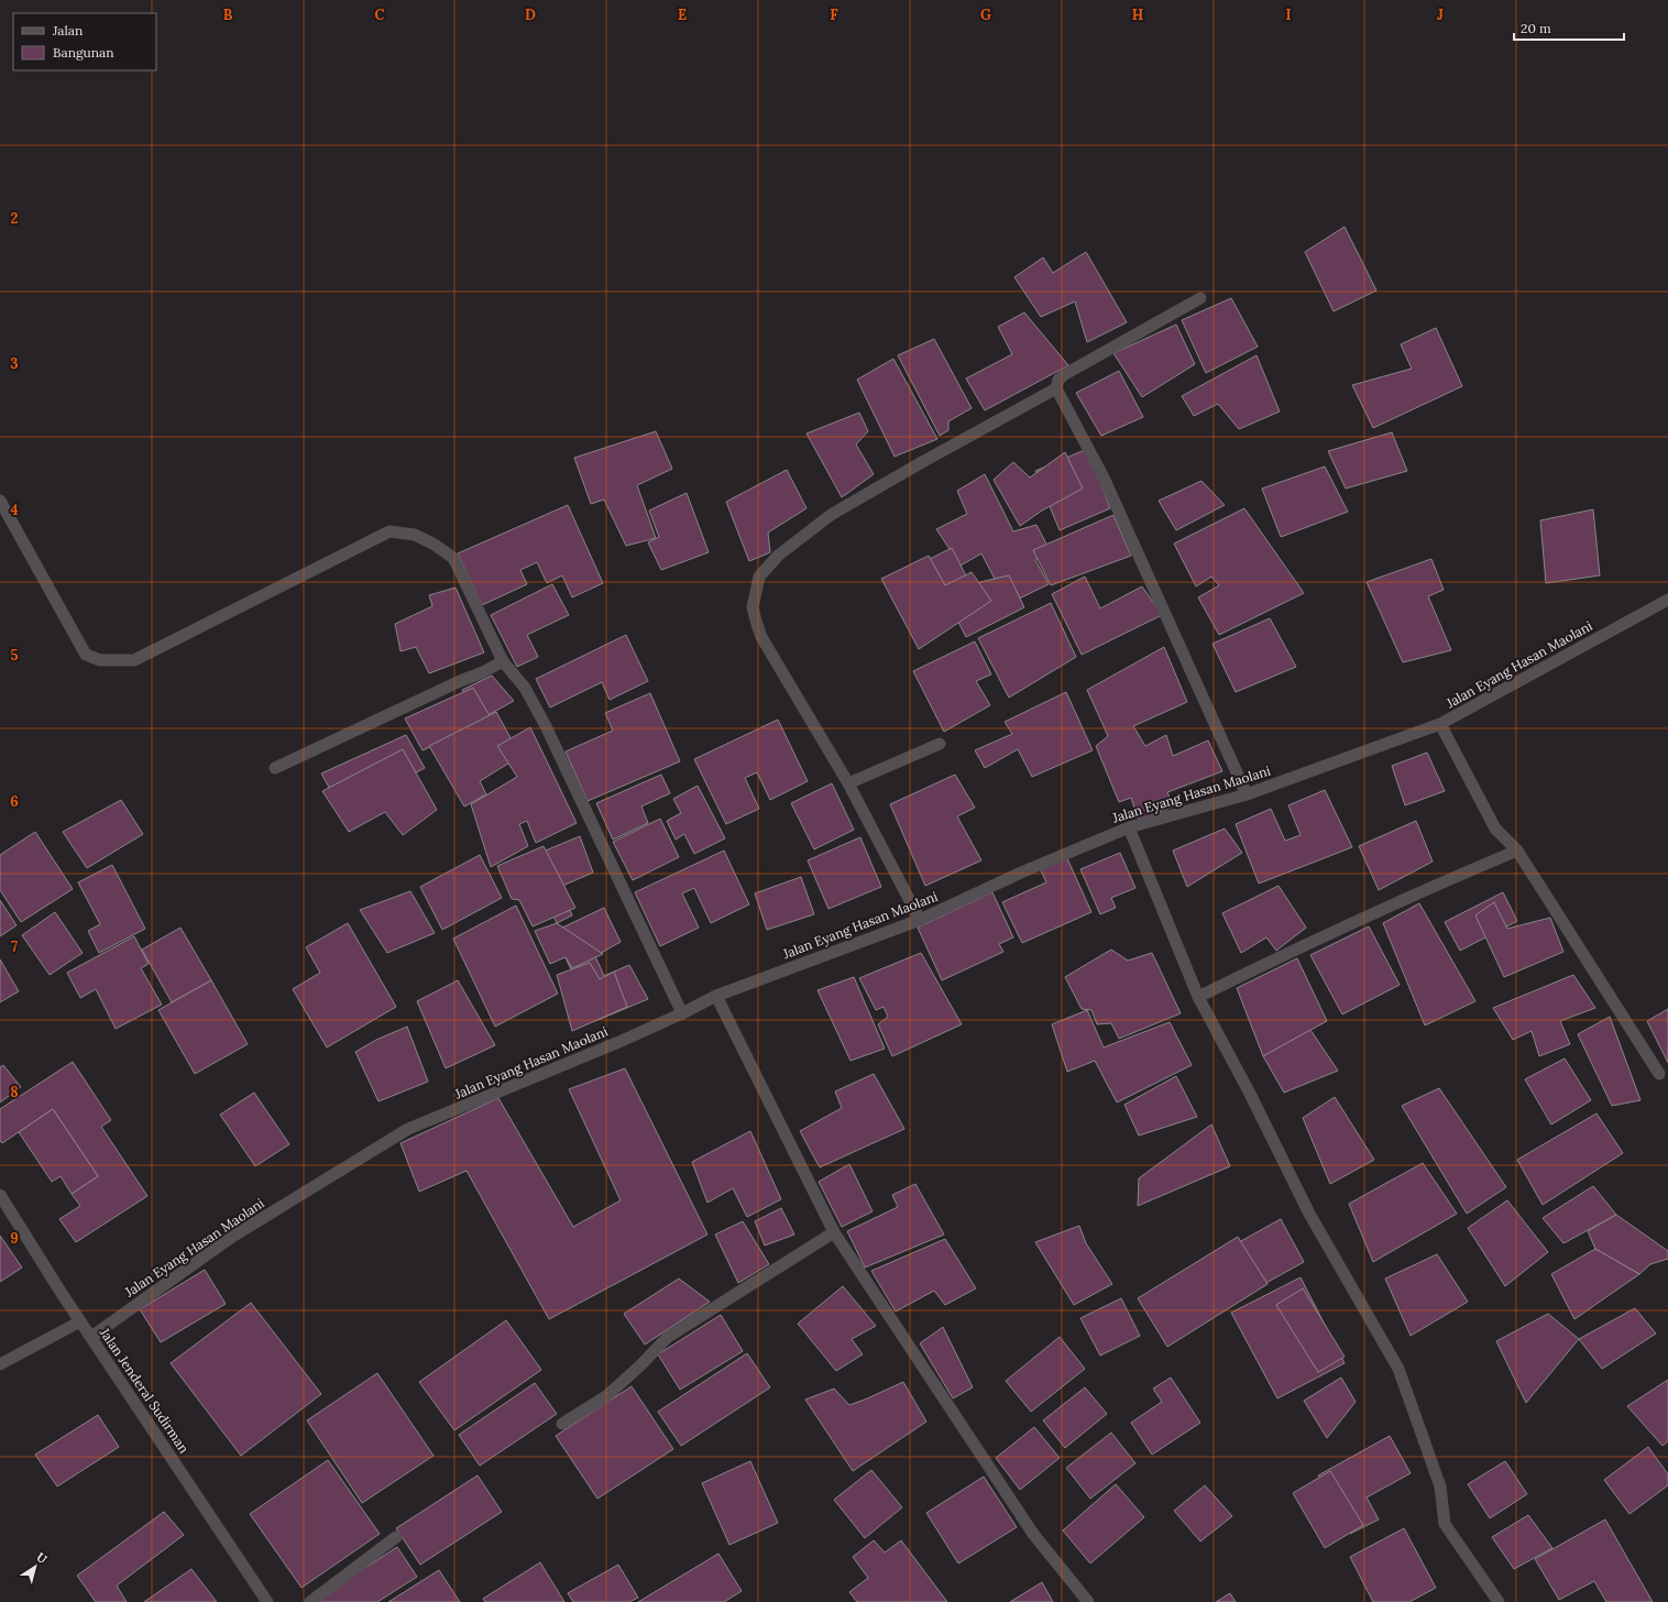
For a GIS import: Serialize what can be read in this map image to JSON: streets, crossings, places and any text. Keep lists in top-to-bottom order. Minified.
{"streets":{"street":["Jalan Eyang Hasan Maolani","Jalan Jenderal Sudirman"]},"crossings":[["Jalan Eyang Hasan Maolani","Jalan Jenderal Sudirman"]],"legend":["Jalan","Bangunan"],"scale_bar":"20 m","north":"top right","grid":{"columns":["B","C","D","E","F","G","H","I","J"],"rows":["2","3","4","5","6","7","8","9"]}}
